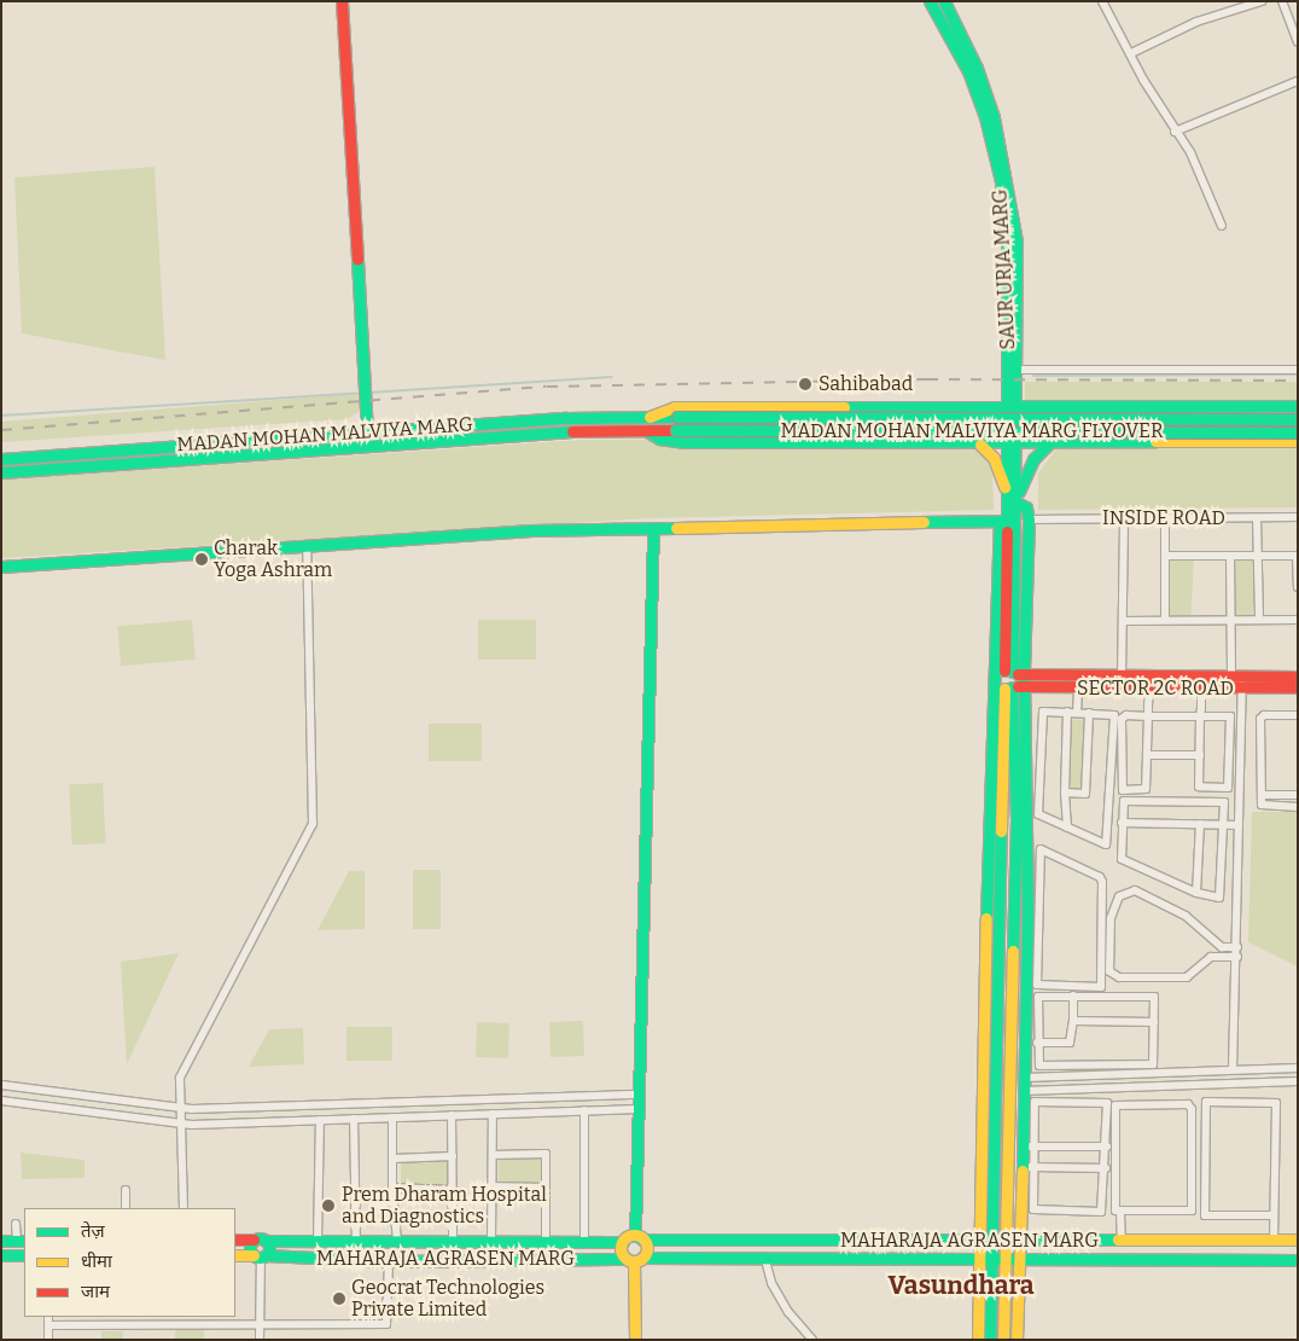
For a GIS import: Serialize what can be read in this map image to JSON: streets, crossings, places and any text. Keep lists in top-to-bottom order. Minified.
{"streets":{"street":["SAUR URJA MARG","MADAN MOHAN MALVIYA MARG FLYOVER","MADAN MOHAN MALVIYA MARG","INSIDE ROAD","SECTOR 2C ROAD","MAHARAJA AGRASEN MARG"]},"crossings":[["MADAN MOHAN MALVIYA MARG FLYOVER","MADAN MOHAN MALVIYA MARG"]],"districts":["Vasundhara"],"places":["Sahibabad","Charak Yoga Ashram","Prem Dharam Hospital and Diagnostics","Geocrat Technologies Private Limited"],"legend":["तेज़","धीमा","जाम"]}
